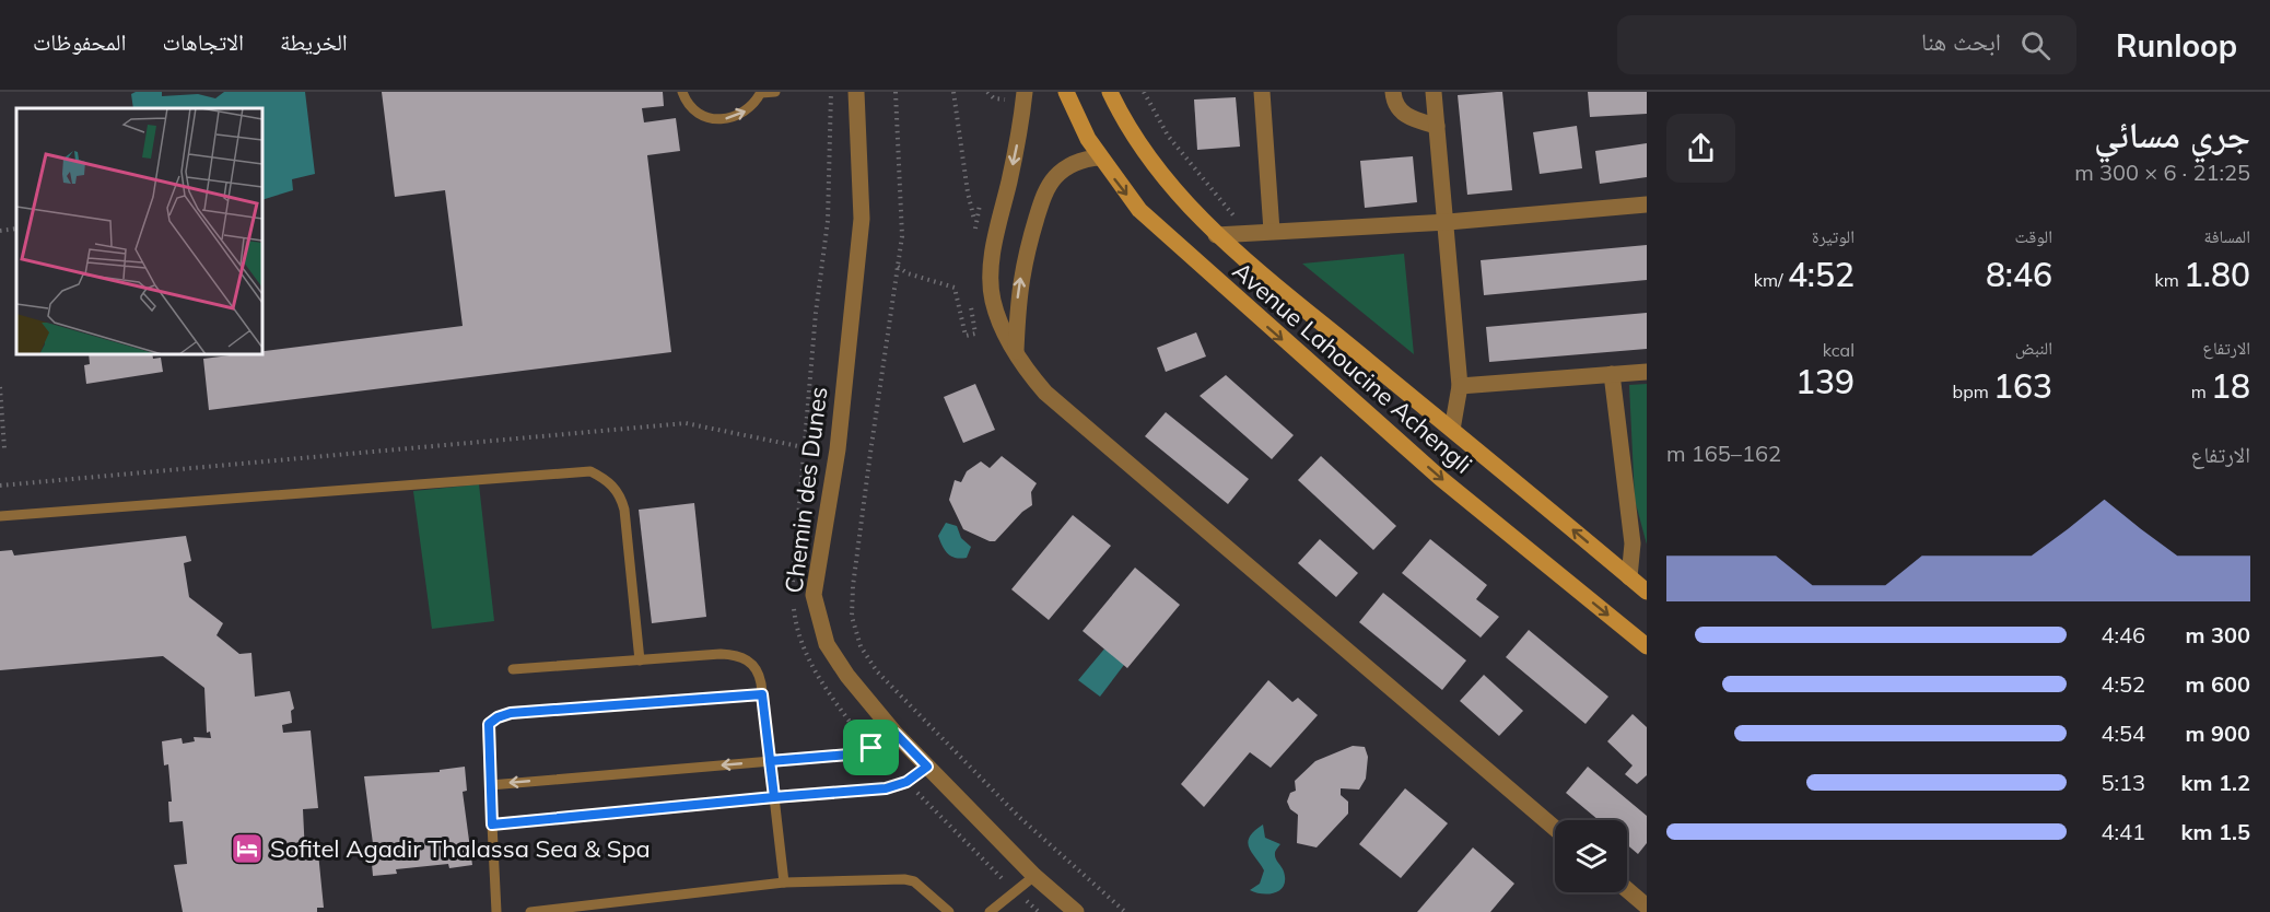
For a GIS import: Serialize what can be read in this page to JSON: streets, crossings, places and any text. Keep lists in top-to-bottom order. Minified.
{"streets":{"street":["Avenue Lahoucine Achengli","Chemin des Dunes"]},"places":{"hotel":["Sofitel Agadir Thalassa Sea & Spa"]},"page":{"header":"Runloop","search":"ابحث هنا","nav":["الخريطة","الاتجاهات","المحفوظات"],"heading":["جري مسائي","21:25 · 6 × 300 m"],"stats":[["المسافة","1.80 km"],["الوقت","8:46"],["الوتيرة","4:52 /km"],["الارتفاع","18 m"],["النبض","163 bpm"],["kcal","139"]],"chart":["الارتفاع","162–165 m"],"list":[{"name":"300 m","note":"4:46"},{"name":"600 m","note":"4:52"},{"name":"900 m","note":"4:54"},{"name":"1.2 km","note":"5:13"},{"name":"1.5 km","note":"4:41"}]}}
